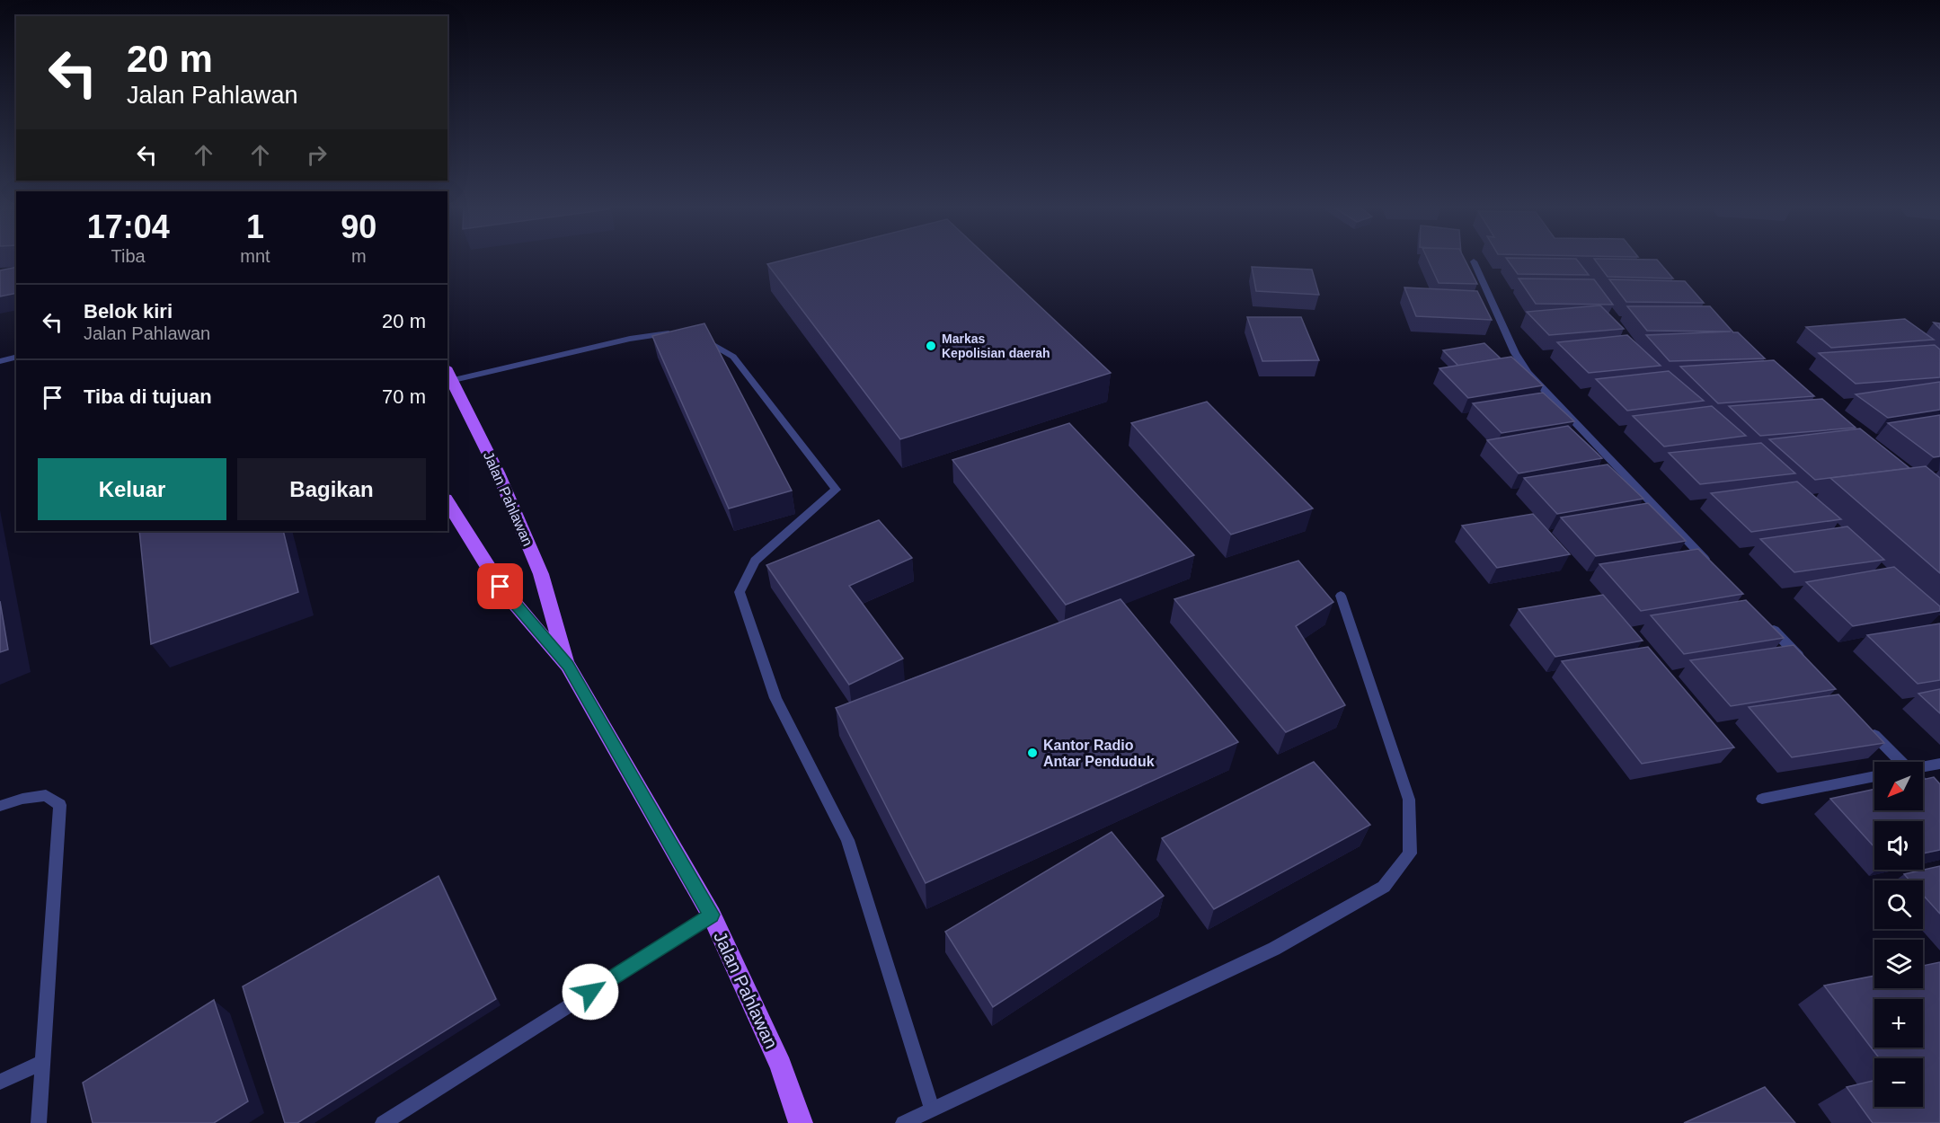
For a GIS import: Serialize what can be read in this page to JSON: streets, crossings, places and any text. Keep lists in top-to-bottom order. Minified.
{"streets":{"main road":["Jalan Pahlawan"]},"places":["Markas Kepolisian daerah","Kantor Radio Antar Penduduk"],"north":"bottom left","page":{"turn":["20 m","Jalan Pahlawan"],"eta":["17:04","Tiba","1","mnt","90","m"],"list":[{"name":"Belok kiri","note":"Jalan Pahlawan","value":"20 m"},{"name":"Tiba di tujuan","value":"70 m"}],"buttons":["Keluar","Bagikan"],"map_buttons":["+","−"]}}
